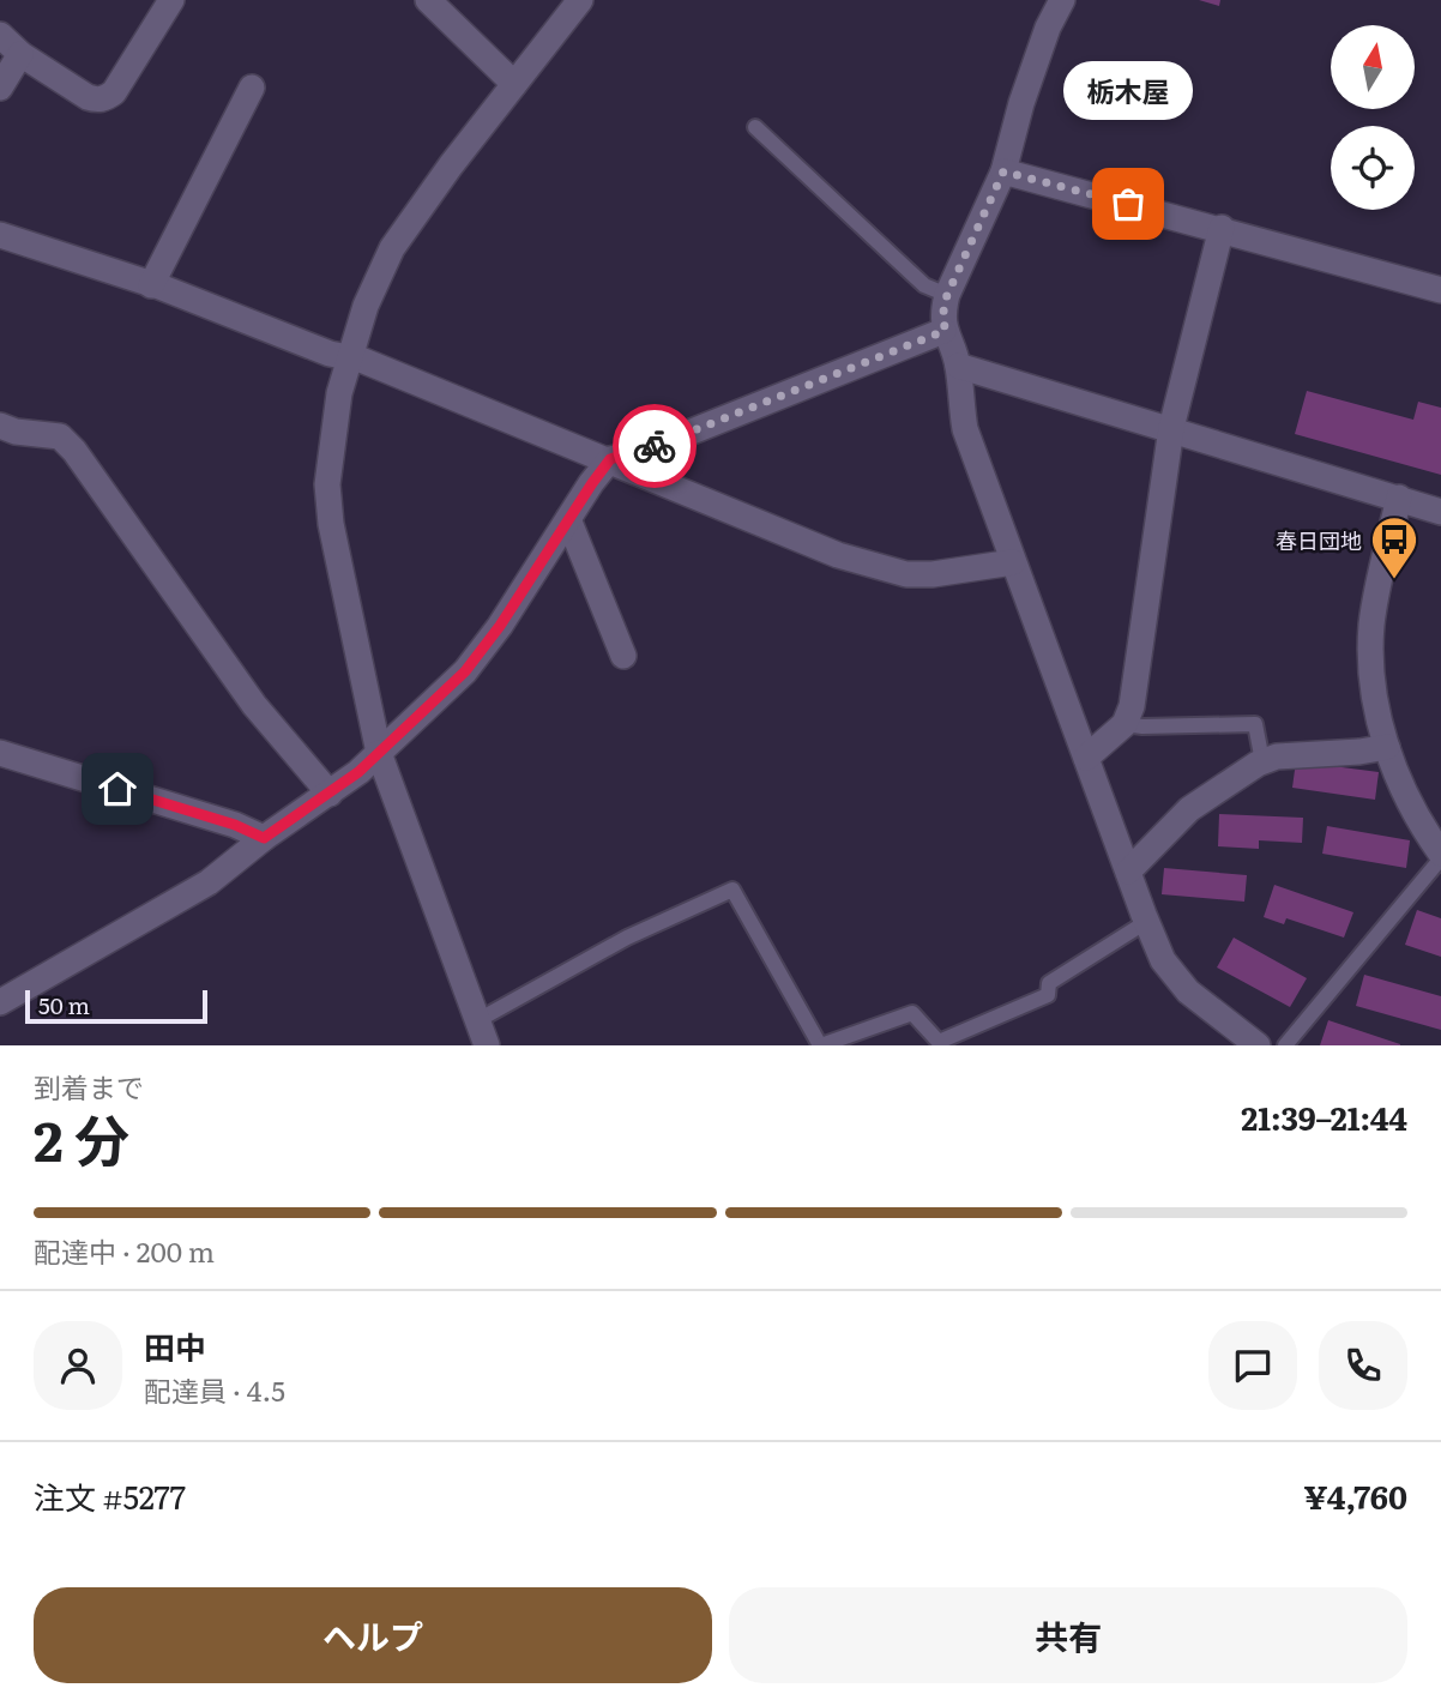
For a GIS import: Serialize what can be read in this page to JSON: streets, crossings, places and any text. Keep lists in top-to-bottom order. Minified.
{"places":{"other":["栃木屋"],"bus stop":["春日団地"]},"scale_bar":"50 m","north":"top","page":{"bubble":"栃木屋","scale":"50 m","heading":["2 分","到着まで","21:39–21:44"],"panel":["田中","配達員 · 4.5","注文 #5277","¥4,760"],"bar":"配達中 · 200 m","buttons":["ヘルプ","共有"]}}
